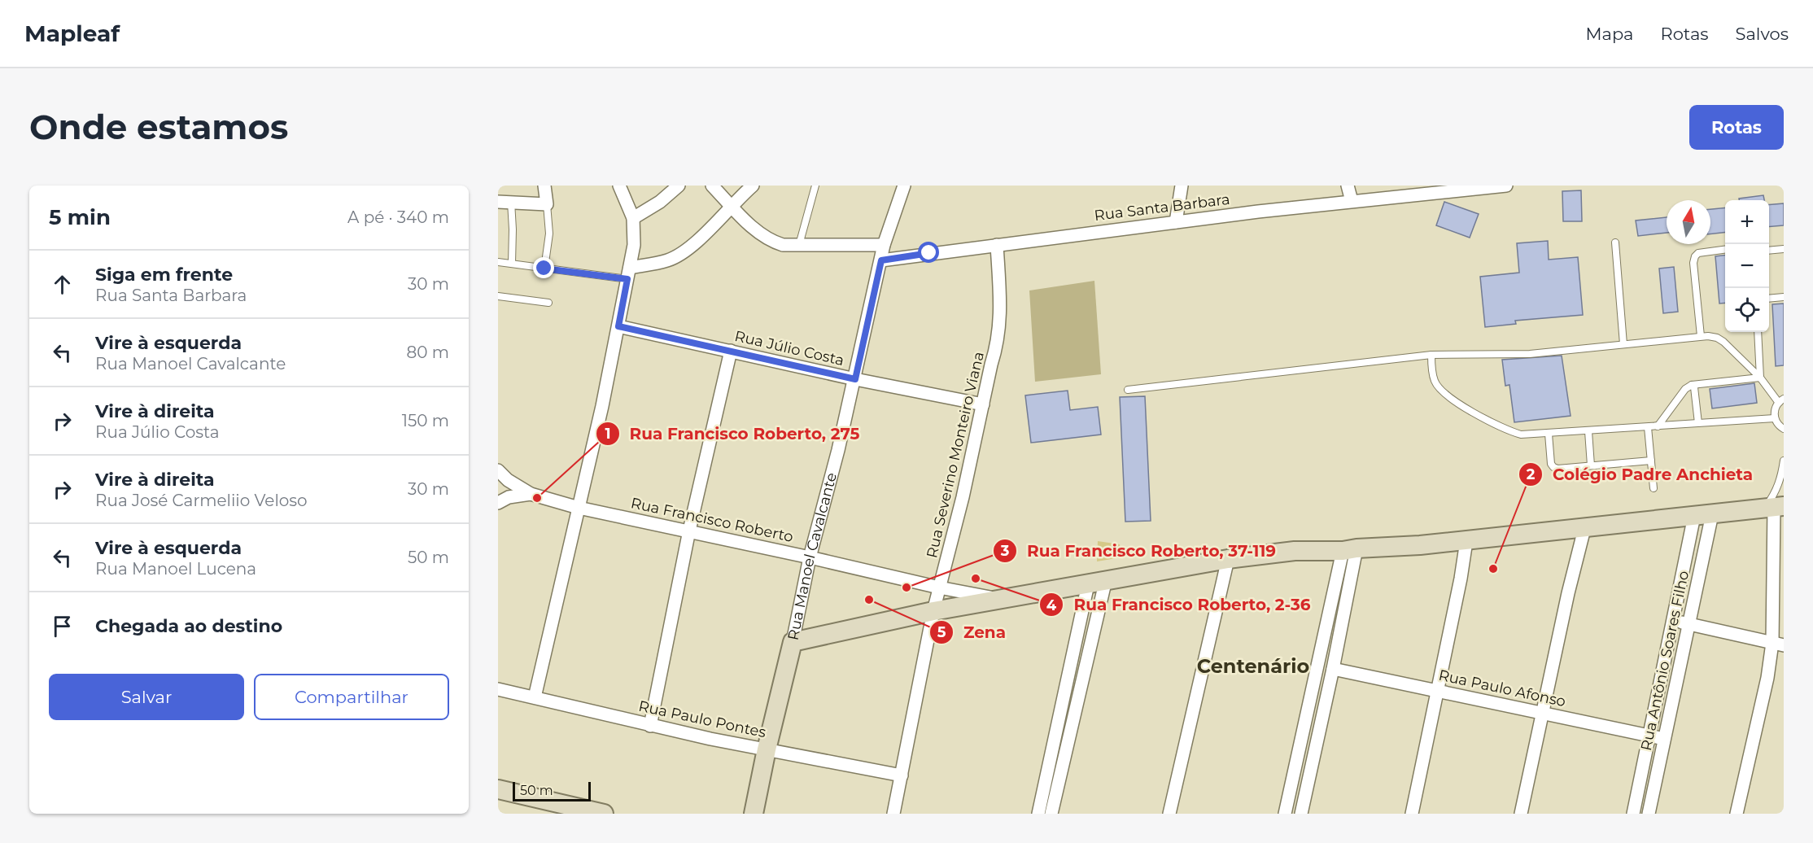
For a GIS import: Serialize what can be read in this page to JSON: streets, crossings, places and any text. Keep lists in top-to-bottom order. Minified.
{"streets":{"street":["Rua Santa Barbara","Rua Júlio Costa","Rua Severino Monteiro Viana","Rua Francisco Roberto","Rua Manoel Cavalcante","Rua Antônio Soares Filho","Rua Paulo Afonso","Rua Paulo Pontes"]},"crossings":[["Rua Santa Barbara","Rua Severino Monteiro Viana"],["Rua Santa Barbara","Rua Manoel Cavalcante"],["Rua Júlio Costa","Rua Severino Monteiro Viana"],["Rua Júlio Costa","Rua Manoel Cavalcante"],["Rua Severino Monteiro Viana","Rua Francisco Roberto"],["Rua Severino Monteiro Viana","Rua Paulo Pontes"],["Rua Francisco Roberto","Rua Manoel Cavalcante"],["Rua Manoel Cavalcante","Rua Paulo Pontes"],["Rua Antônio Soares Filho","Rua Paulo Afonso"]],"districts":["Centenário"],"places":["Rua Francisco Roberto, 275","Colégio Padre Anchieta","Rua Francisco Roberto, 2-36","Rua Francisco Roberto, 37-119","Zena"],"scale_bar":"50 m","north":"top","page":{"header":"Mapleaf","nav":["Mapa","Rotas","Salvos"],"buttons":["Rotas",["Salvar","Compartilhar"]],"title":"Onde estamos","heading":["5 min","A pé · 340 m"],"map_buttons":["+","−"],"list":[["Siga em frente","Rua Santa Barbara","30 m"],["Vire à esquerda","Rua Manoel Cavalcante","80 m"],["Vire à direita","Rua Júlio Costa","150 m"],["Vire à direita","Rua José Carmeliio Veloso","30 m"],["Vire à esquerda","Rua Manoel Lucena","50 m"],"Chegada ao destino"],"scale":"50 m"}}
